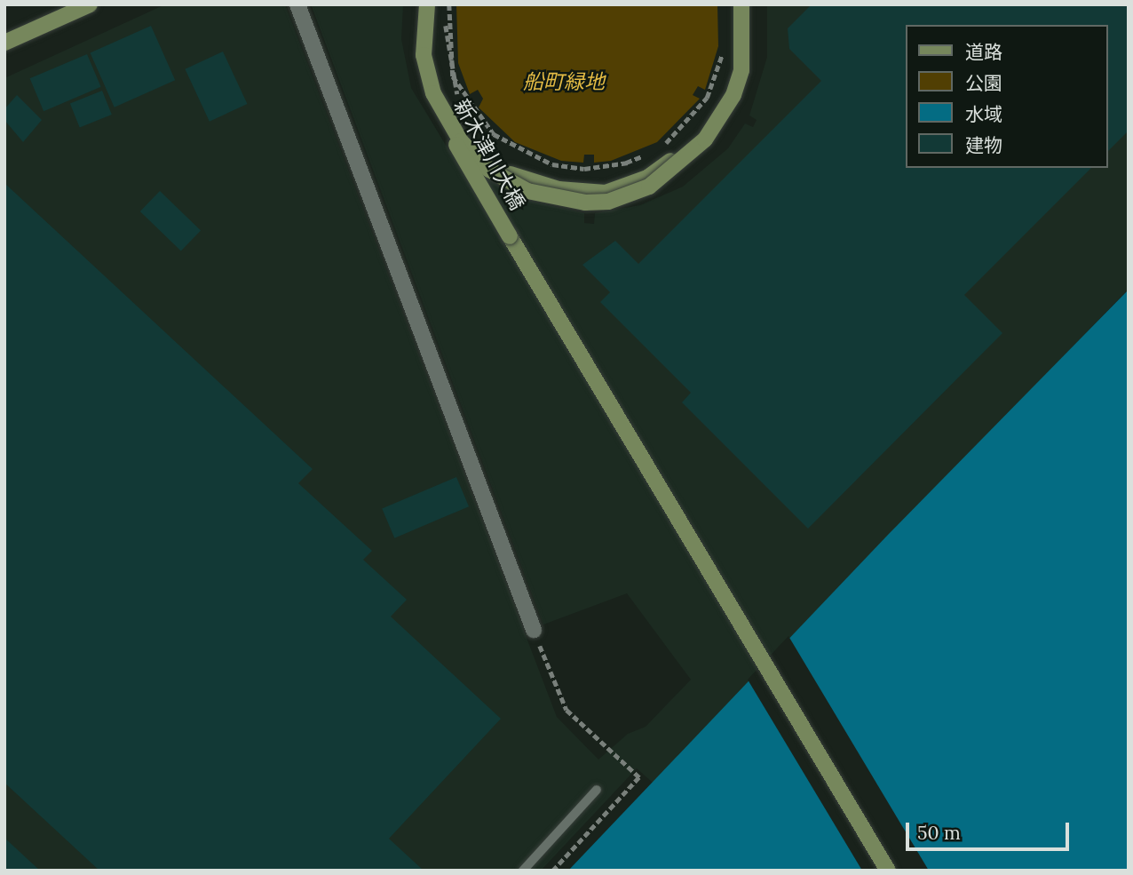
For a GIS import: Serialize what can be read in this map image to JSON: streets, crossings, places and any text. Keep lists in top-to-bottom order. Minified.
{"streets":{"street":["新木津川大橋"]},"parks":["船町緑地"],"legend":["道路","公園","水域","建物"],"scale_bar":"50 m"}
